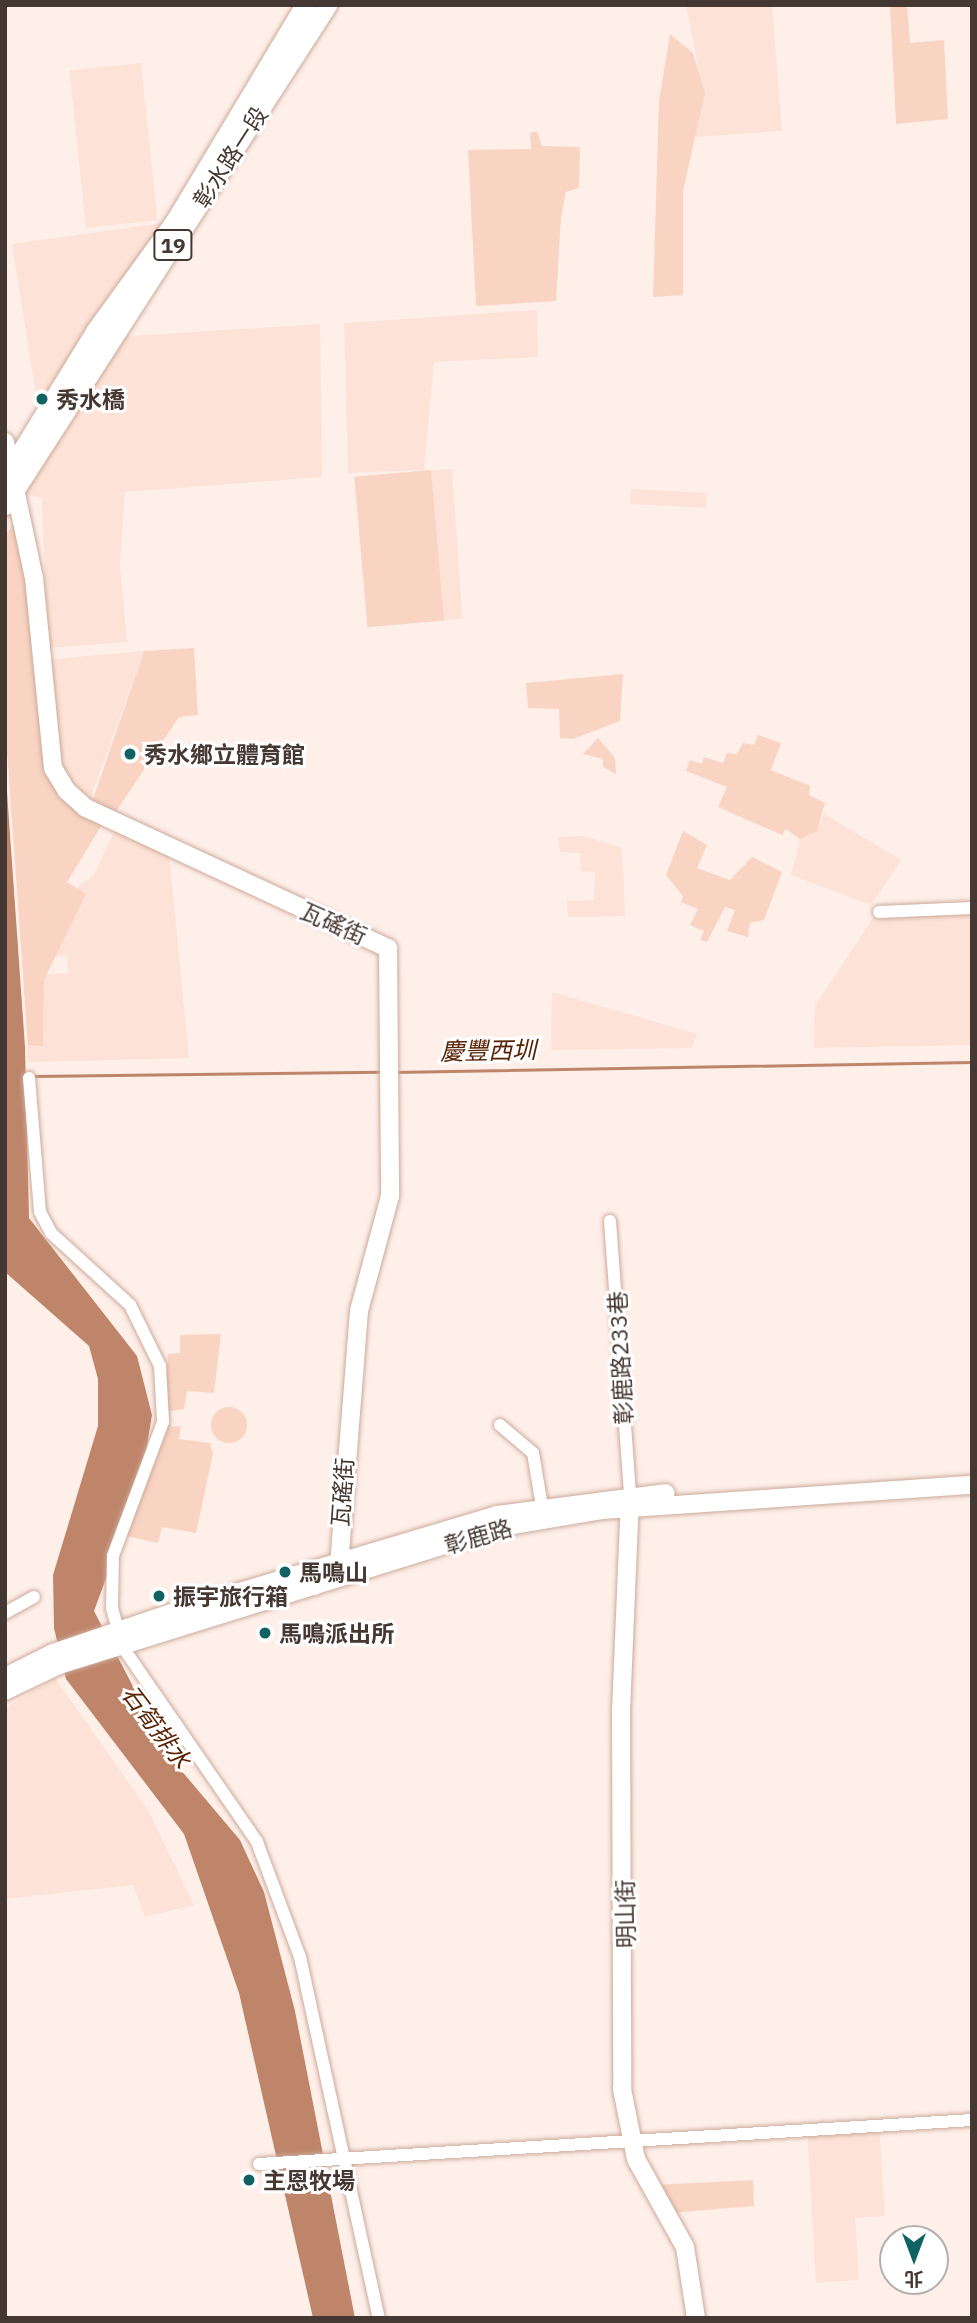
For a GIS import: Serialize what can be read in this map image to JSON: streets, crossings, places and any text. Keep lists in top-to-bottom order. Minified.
{"streets":{"main road":["彰水路一段","19"],"street":["瓦磘街","彰鹿路233巷","彰鹿路","明山街"]},"crossings":[["彰水路一段","19"],["彰水路一段","瓦磘街"],["19","瓦磘街"],["瓦磘街","彰鹿路"],["彰鹿路233巷","彰鹿路"],["彰鹿路233巷","明山街"],["彰鹿路","明山街"]],"water":["慶豐西圳","石筍排水"],"places":["秀水橋","秀水鄉立體育館","馬鳴山","振宇旅行箱","馬鳴派出所","主恩牧場"],"north":"bottom"}
